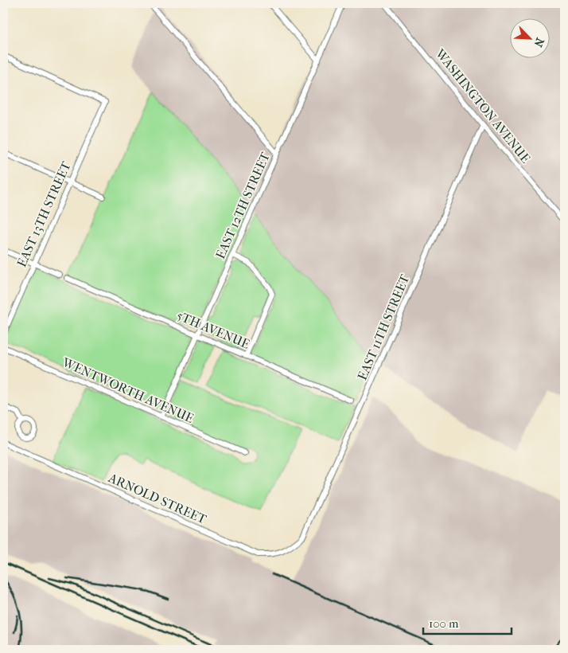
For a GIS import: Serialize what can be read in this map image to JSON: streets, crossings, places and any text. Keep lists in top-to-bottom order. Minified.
{"streets":{"street":["WASHINGTON AVENUE","EAST 12TH STREET","EAST 13TH STREET","EAST 11TH STREET","5TH AVENUE","WENTWORTH AVENUE","ARNOLD STREET"]},"crossings":[["WASHINGTON AVENUE","EAST 11TH STREET"],["EAST 12TH STREET","5TH AVENUE"],["EAST 12TH STREET","WENTWORTH AVENUE"],["EAST 11TH STREET","ARNOLD STREET"]],"scale_bar":"100 m","north":"bottom right"}
